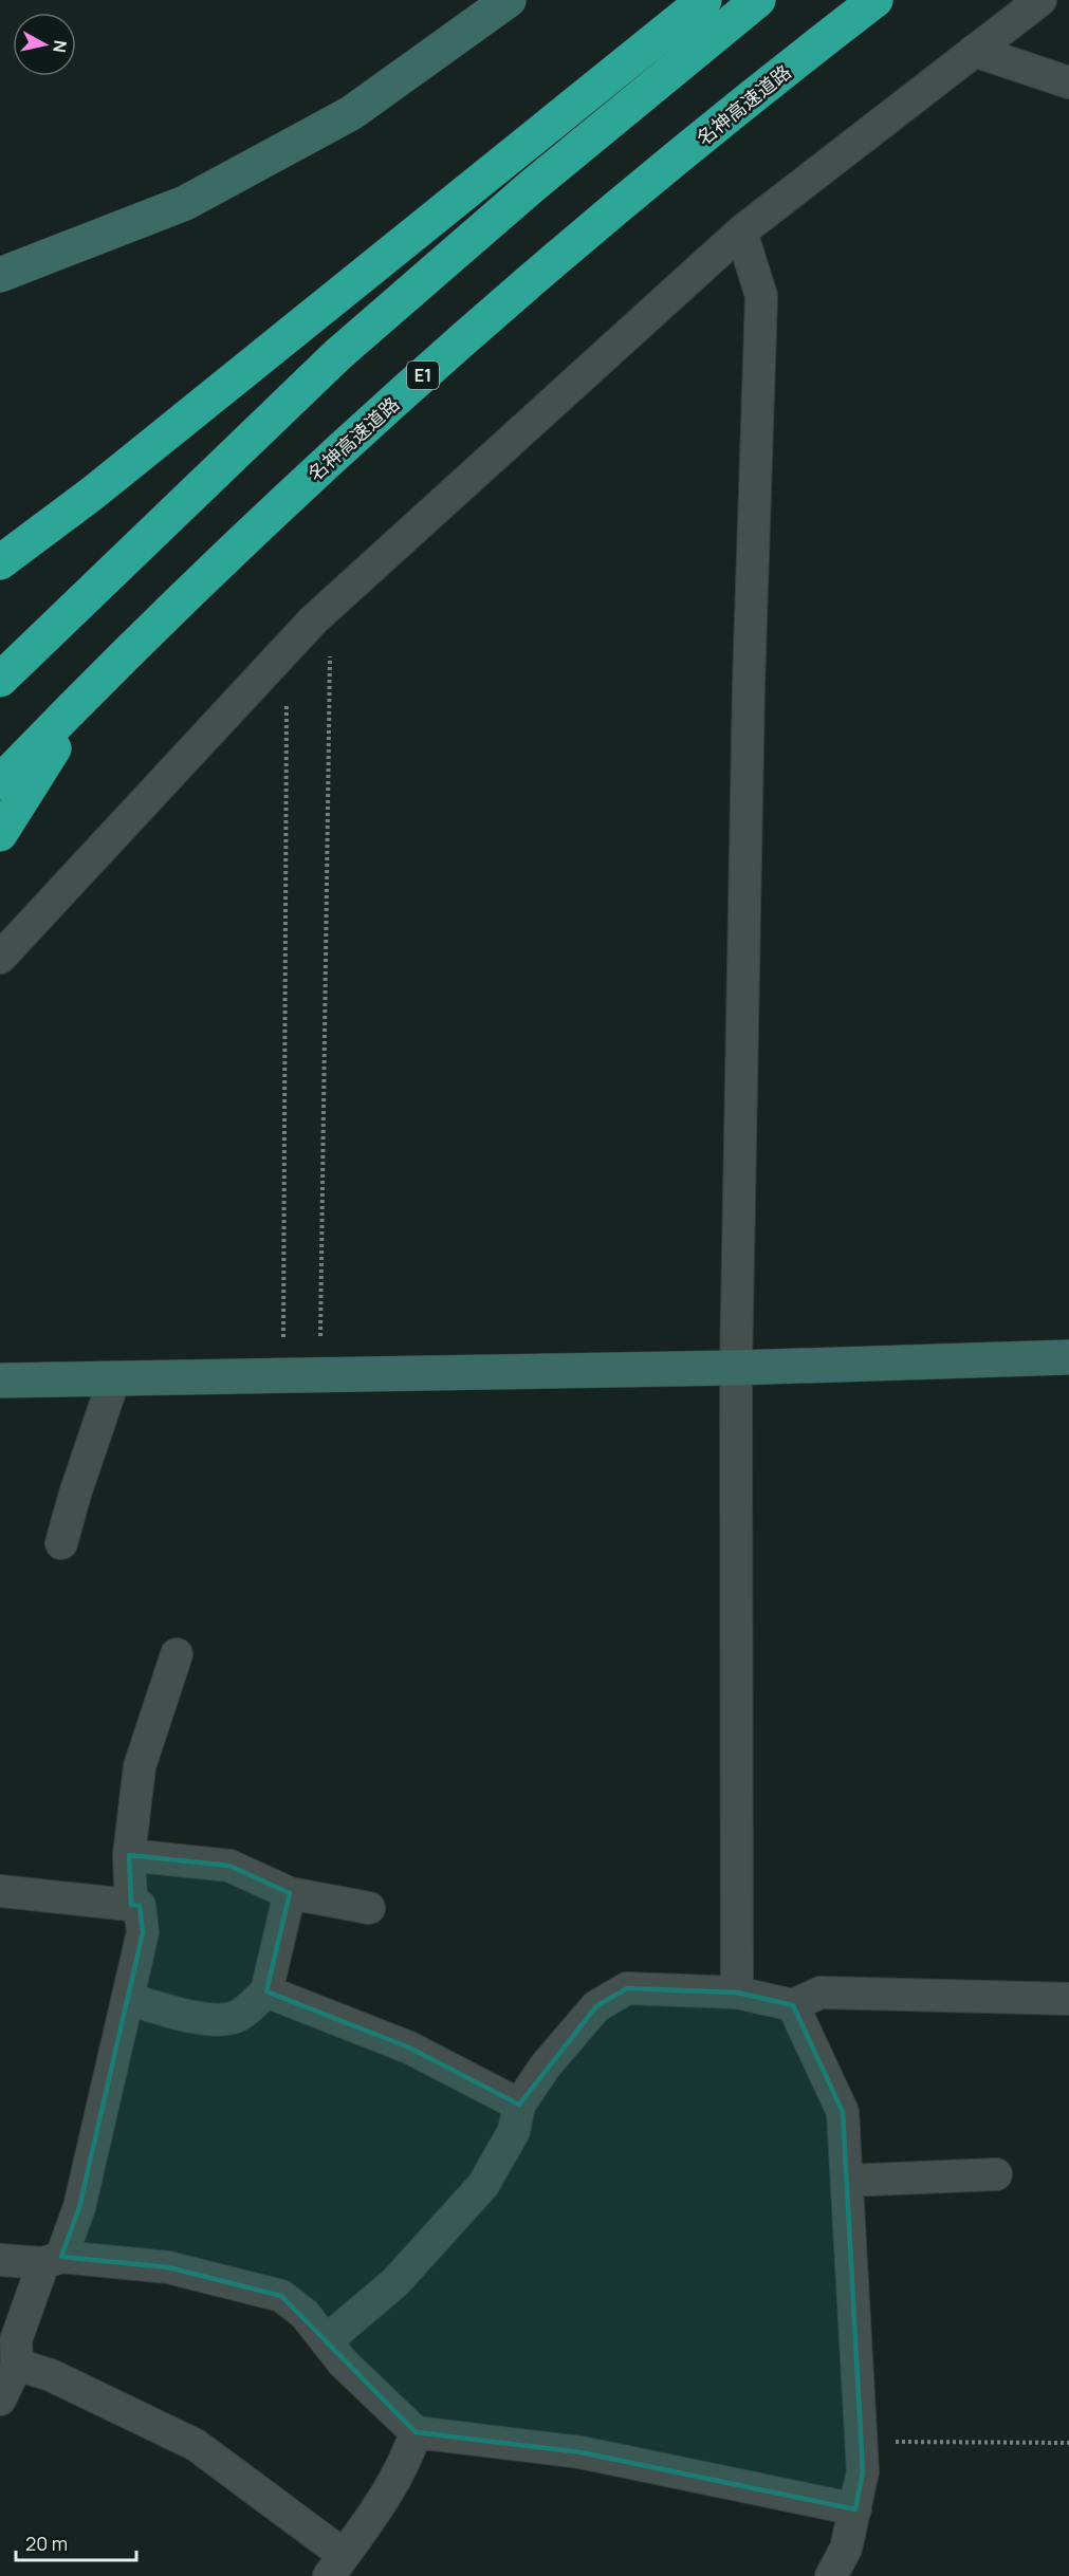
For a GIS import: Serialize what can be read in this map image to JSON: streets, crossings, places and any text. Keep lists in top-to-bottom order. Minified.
{"streets":{"highway":["名神高速道路","E1"]},"scale_bar":"20 m","north":"right"}
